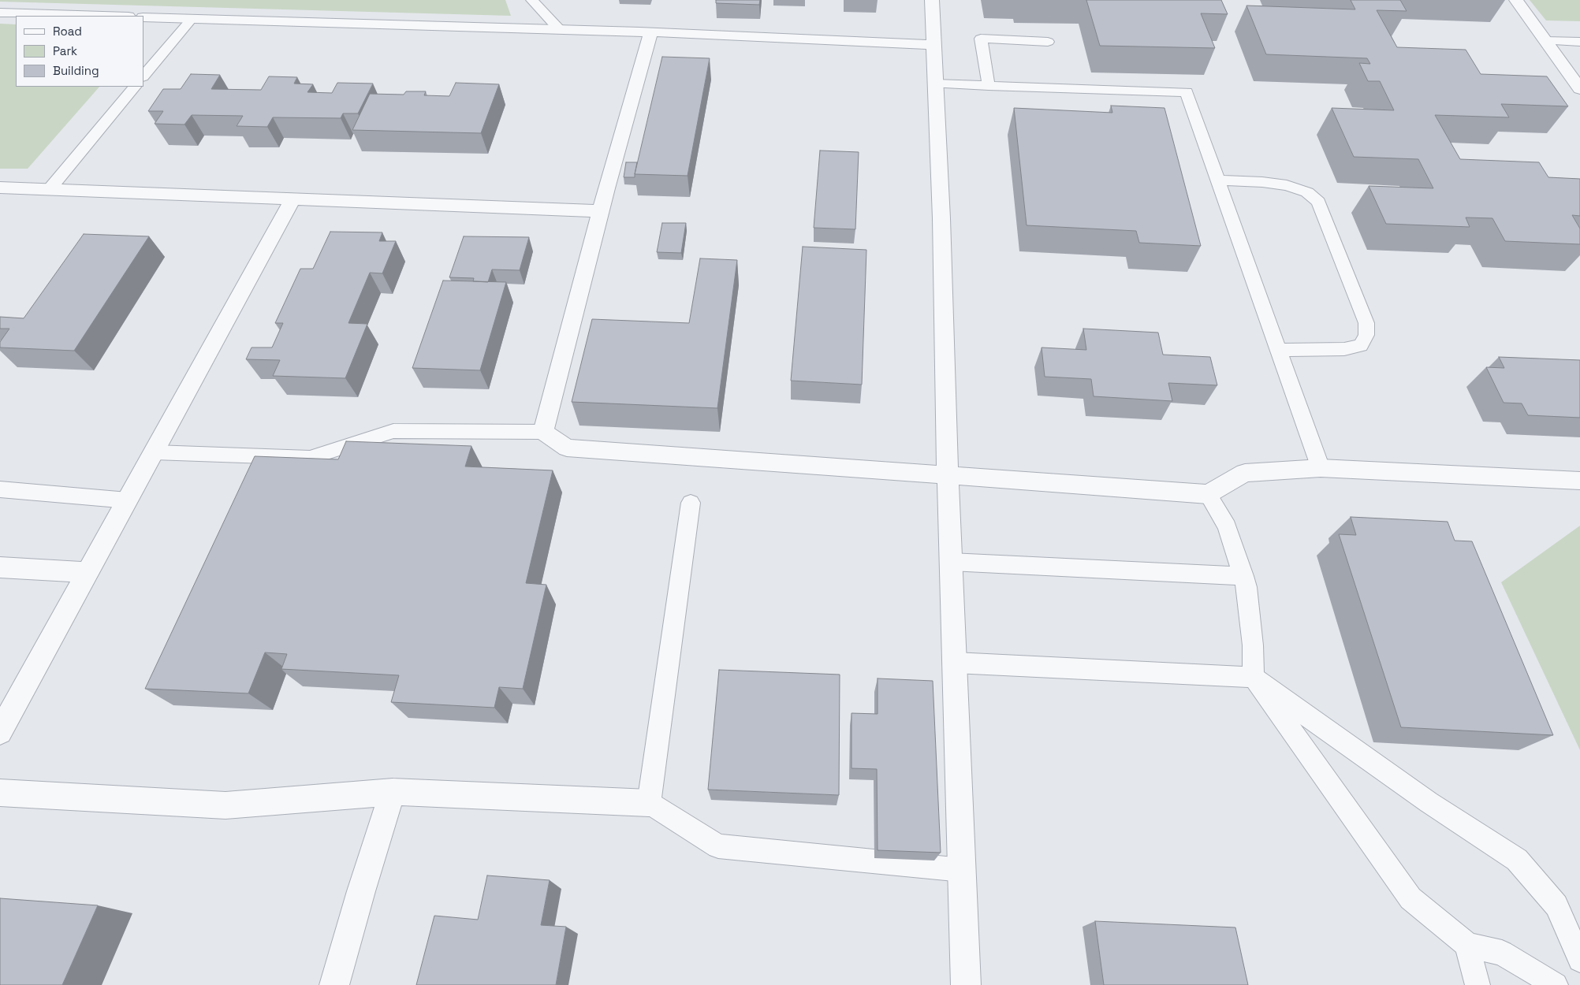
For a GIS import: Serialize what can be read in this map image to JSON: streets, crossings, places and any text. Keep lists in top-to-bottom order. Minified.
{"legend":["Road","Park","Building"]}
